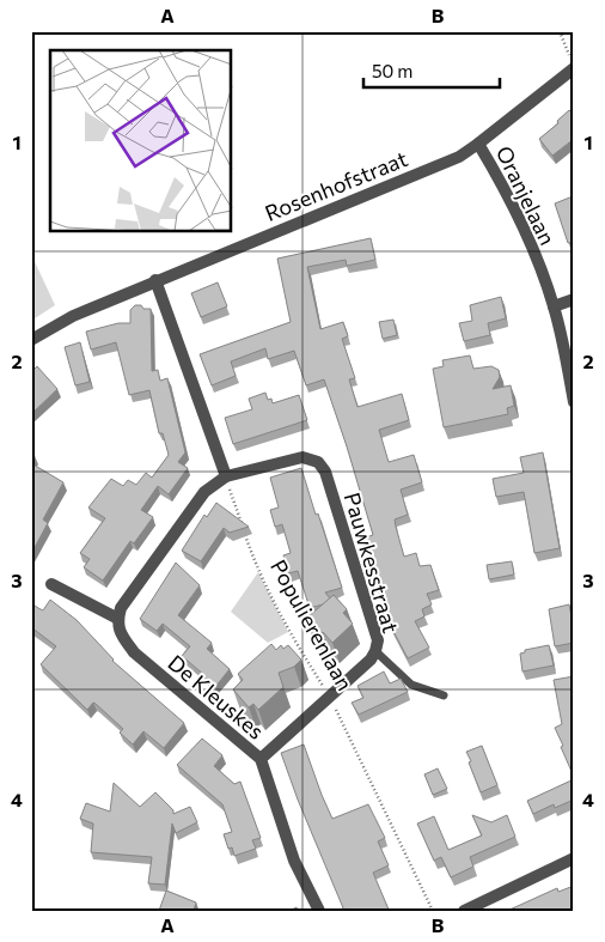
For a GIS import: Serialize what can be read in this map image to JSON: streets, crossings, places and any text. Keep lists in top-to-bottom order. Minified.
{"streets":{"street":["Rosenhofstraat","Oranjelaan","Pauwkesstraat","De Kleuskes"],"path":["Populierenlaan"]},"crossings":[["Rosenhofstraat","Oranjelaan"],["Pauwkesstraat","Populierenlaan"],["Pauwkesstraat","De Kleuskes"]],"scale_bar":"50 m","grid":{"columns":["A","B"],"rows":["1","2","3","4"]}}
